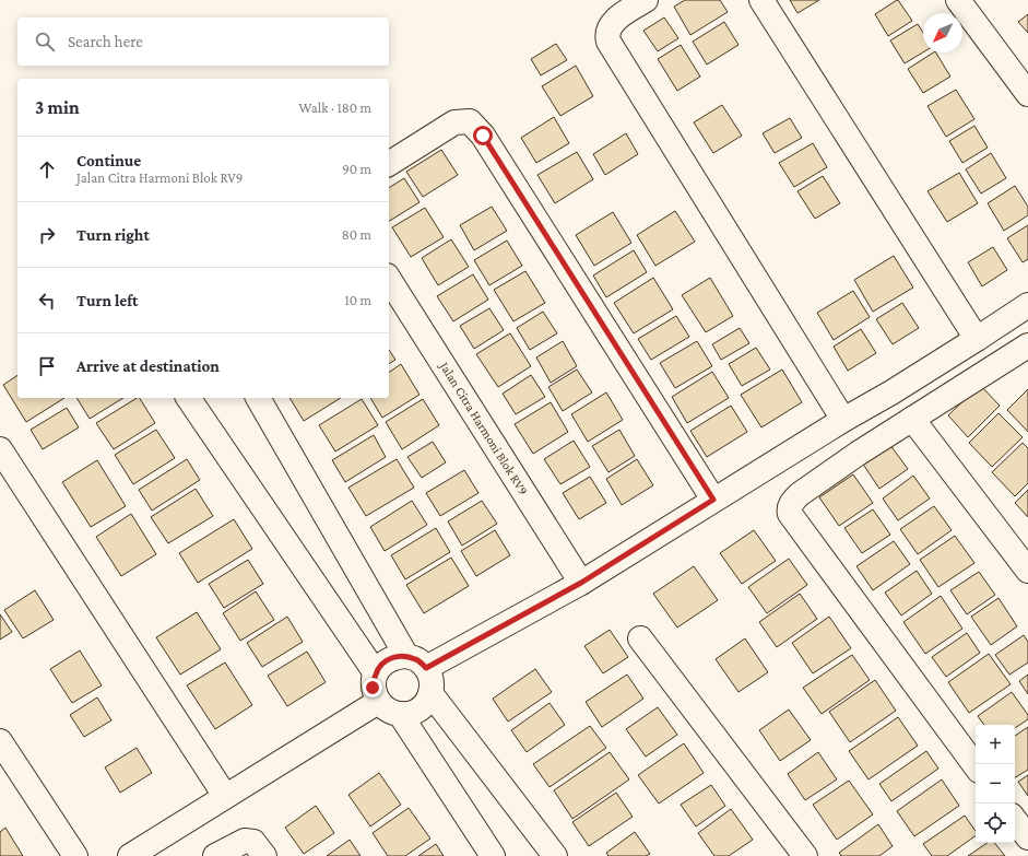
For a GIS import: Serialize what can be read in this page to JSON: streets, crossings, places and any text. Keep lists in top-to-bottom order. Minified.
{"streets":{"street":["Jalan Citra Harmoni Blok RV9"]},"north":"bottom left","page":{"search":"Search here","heading":["3 min","Walk · 180 m"],"list":[["Continue","Jalan Citra Harmoni Blok RV9","90 m"],["Turn right","80 m"],["Turn left","10 m"],"Arrive at destination"],"map_buttons":["+","−"]}}
